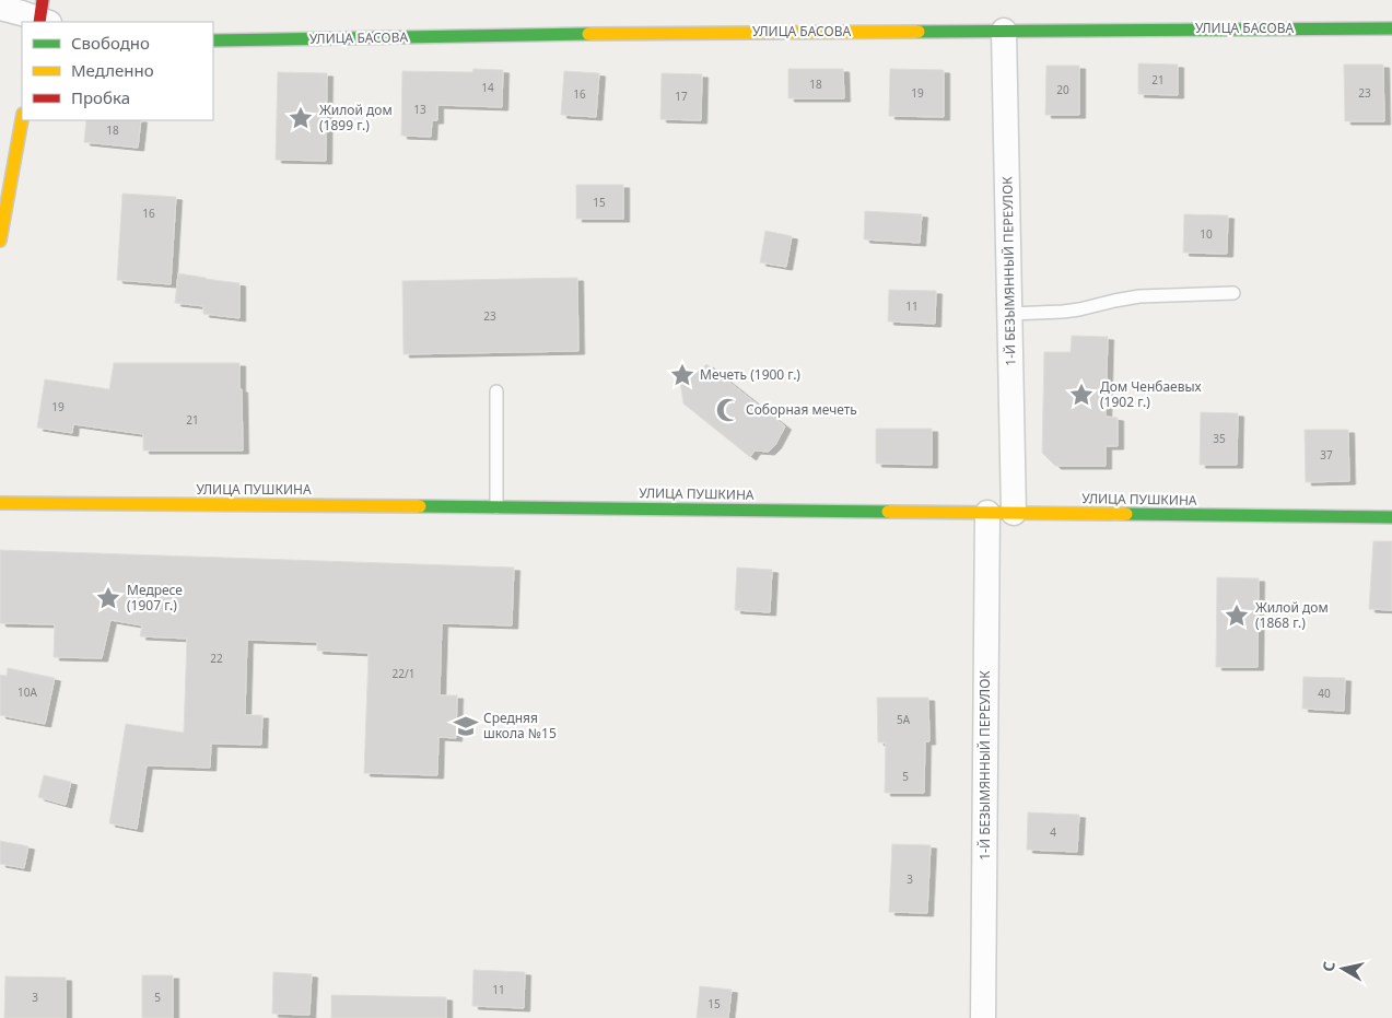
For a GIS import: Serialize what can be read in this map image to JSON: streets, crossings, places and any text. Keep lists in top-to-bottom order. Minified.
{"streets":{"street":["УЛИЦА БАСОВА","1-Й БЕЗЫМЯННЫЙ ПЕРЕУЛОК","УЛИЦА ПУШКИНА"]},"crossings":[["УЛИЦА БАСОВА","1-Й БЕЗЫМЯННЫЙ ПЕРЕУЛОК"],["1-Й БЕЗЫМЯННЫЙ ПЕРЕУЛОК","УЛИЦА ПУШКИНА"]],"places":{"place":["Жилой дом (1899 г.)","Мечеть (1900 г.)","Дом Ченбаевых (1902 г.)","Медресе (1907 г.)","Жилой дом (1868 г.)"],"mosque":["Соборная мечеть"],"school or university":["Средняя школа №15"]},"house_numbers":["21","18","14","20","19","23","16","17","13","18","15","16","10","11","23","19","21","35","37","22","22/1","10А","40","5А","5","4","3","11","3","5","15"],"legend":["Свободно","Медленно","Пробка"],"north":"left"}
